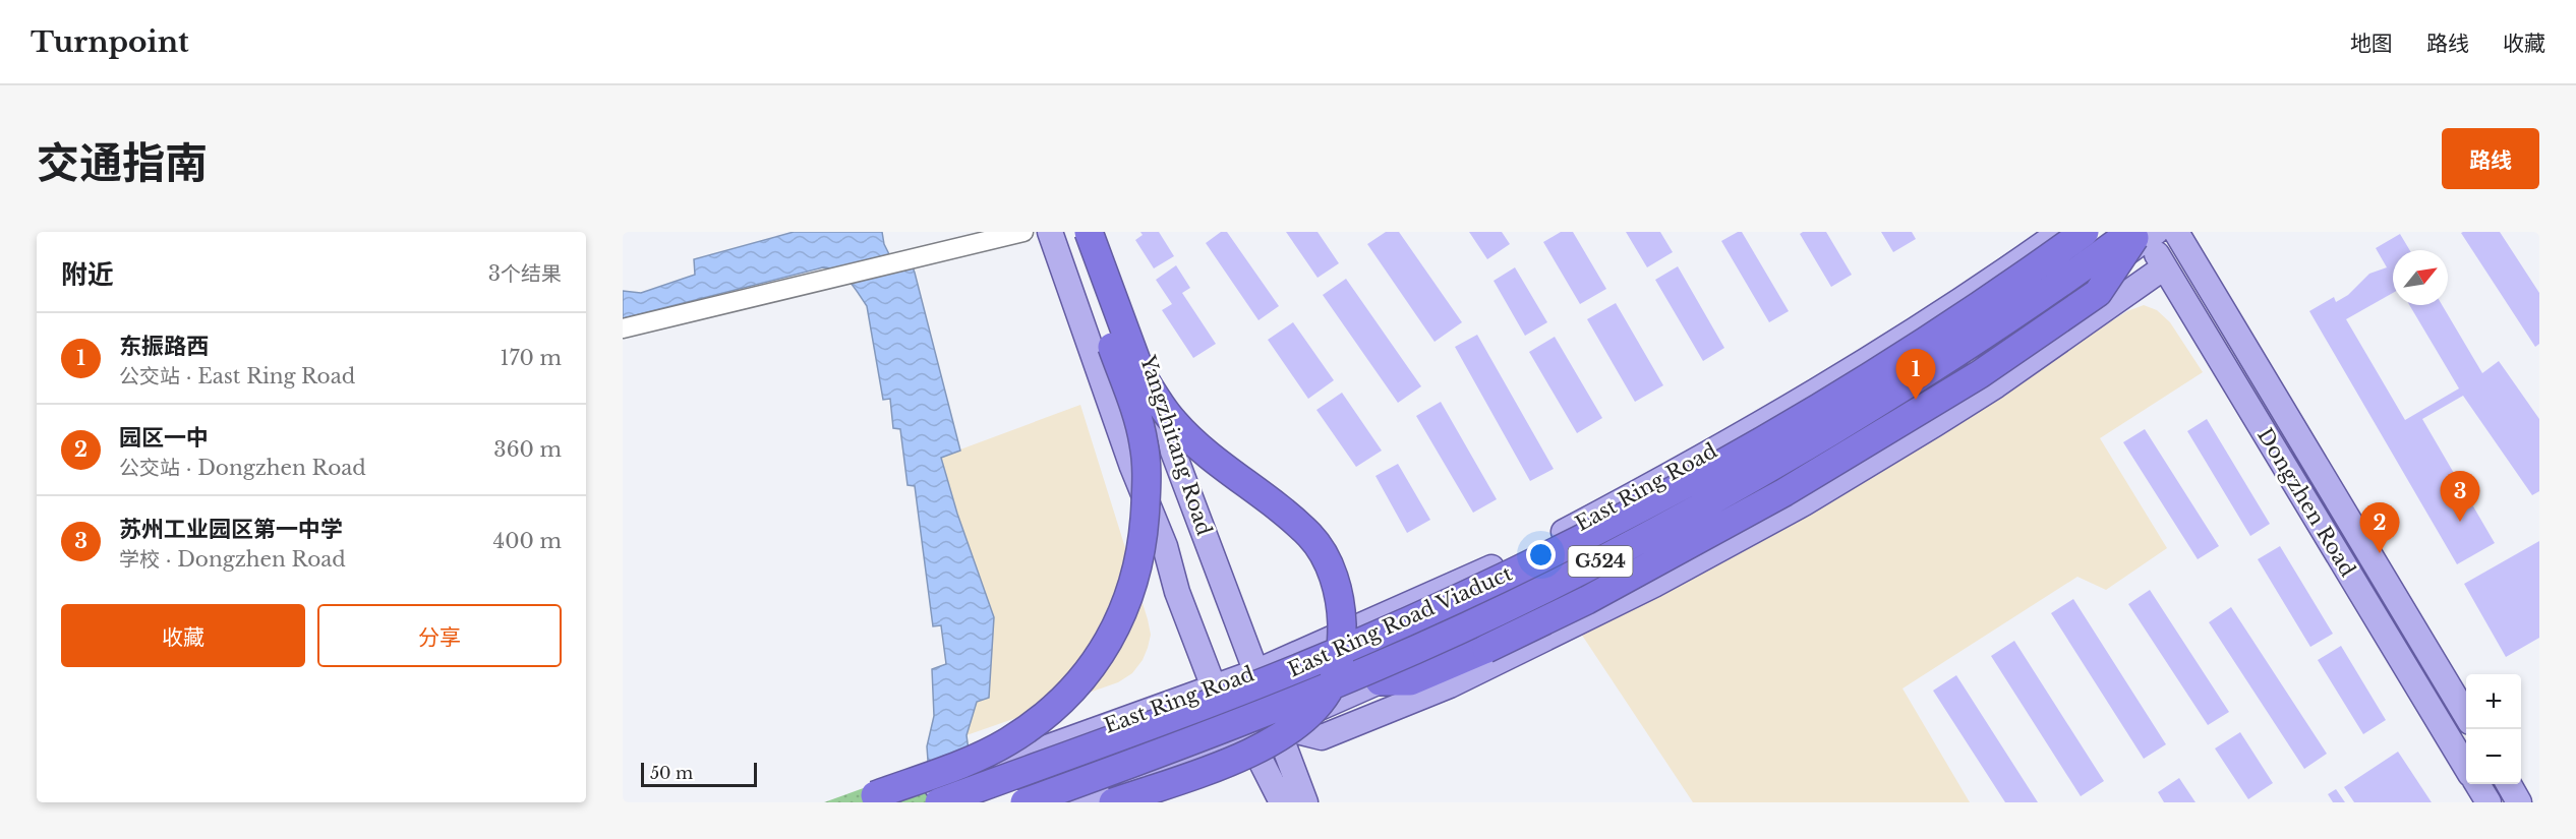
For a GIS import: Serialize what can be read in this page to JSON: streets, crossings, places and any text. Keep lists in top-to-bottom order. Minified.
{"streets":{"highway":["G524","East Ring Road Viaduct"],"main road":["Yangzhitang Road","East Ring Road","Dongzhen Road"]},"crossings":[["Yangzhitang Road","East Ring Road"],["East Ring Road","East Ring Road Viaduct"],["Dongzhen Road","East Ring Road Viaduct"]],"scale_bar":"50 m","north":"top right","page":{"header":"Turnpoint","nav":["地图","路线","收藏"],"title":"交通指南","buttons":["路线",["收藏","分享"]],"heading":["附近","3个结果"],"list":[{"mark":"1","name":"东振路西","note":"公交站 · East Ring Road","value":"170 m"},{"mark":"2","name":"园区一中","note":"公交站 · Dongzhen Road","value":"360 m"},{"mark":"3","name":"苏州工业园区第一中学","note":"学校 · Dongzhen Road","value":"400 m"}],"pins":["1","3","2"],"map_buttons":["+","−"],"scale":"50 m"}}
